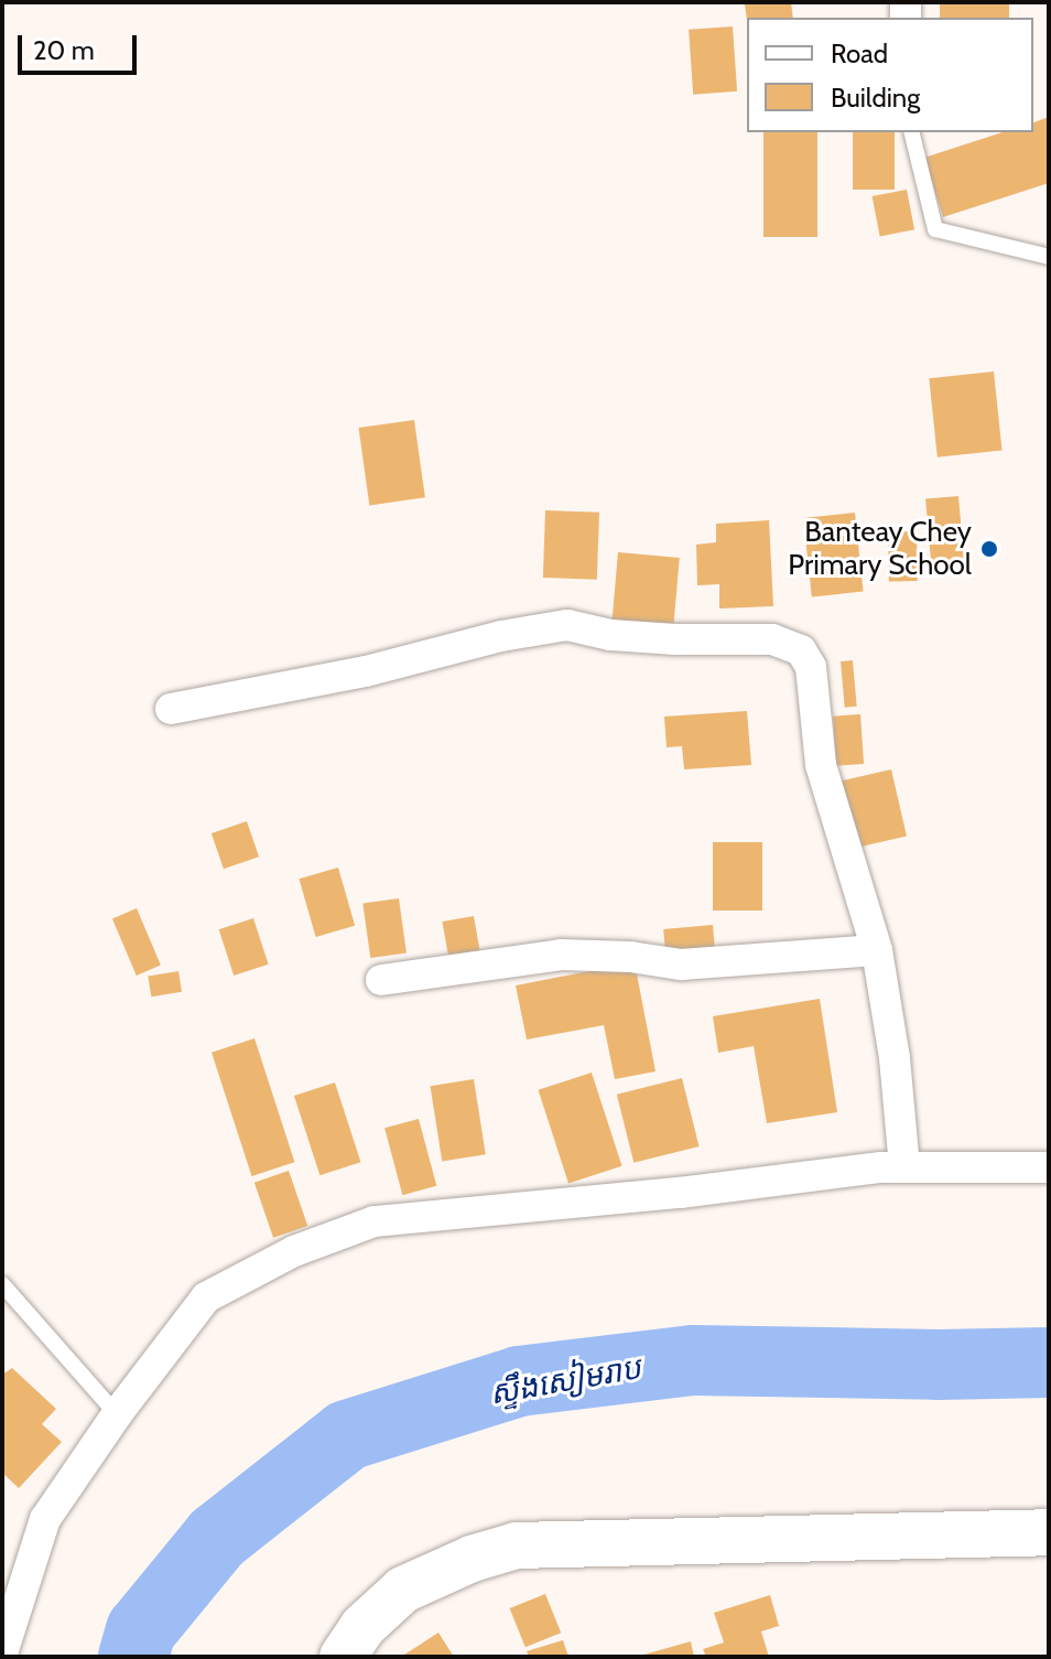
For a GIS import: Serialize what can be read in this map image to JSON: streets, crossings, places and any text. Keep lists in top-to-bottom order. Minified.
{"water":["ស្ទឹងសៀមរាប"],"places":["Banteay Chey Primary School"],"legend":["Road","Building"],"scale_bar":"20 m"}
